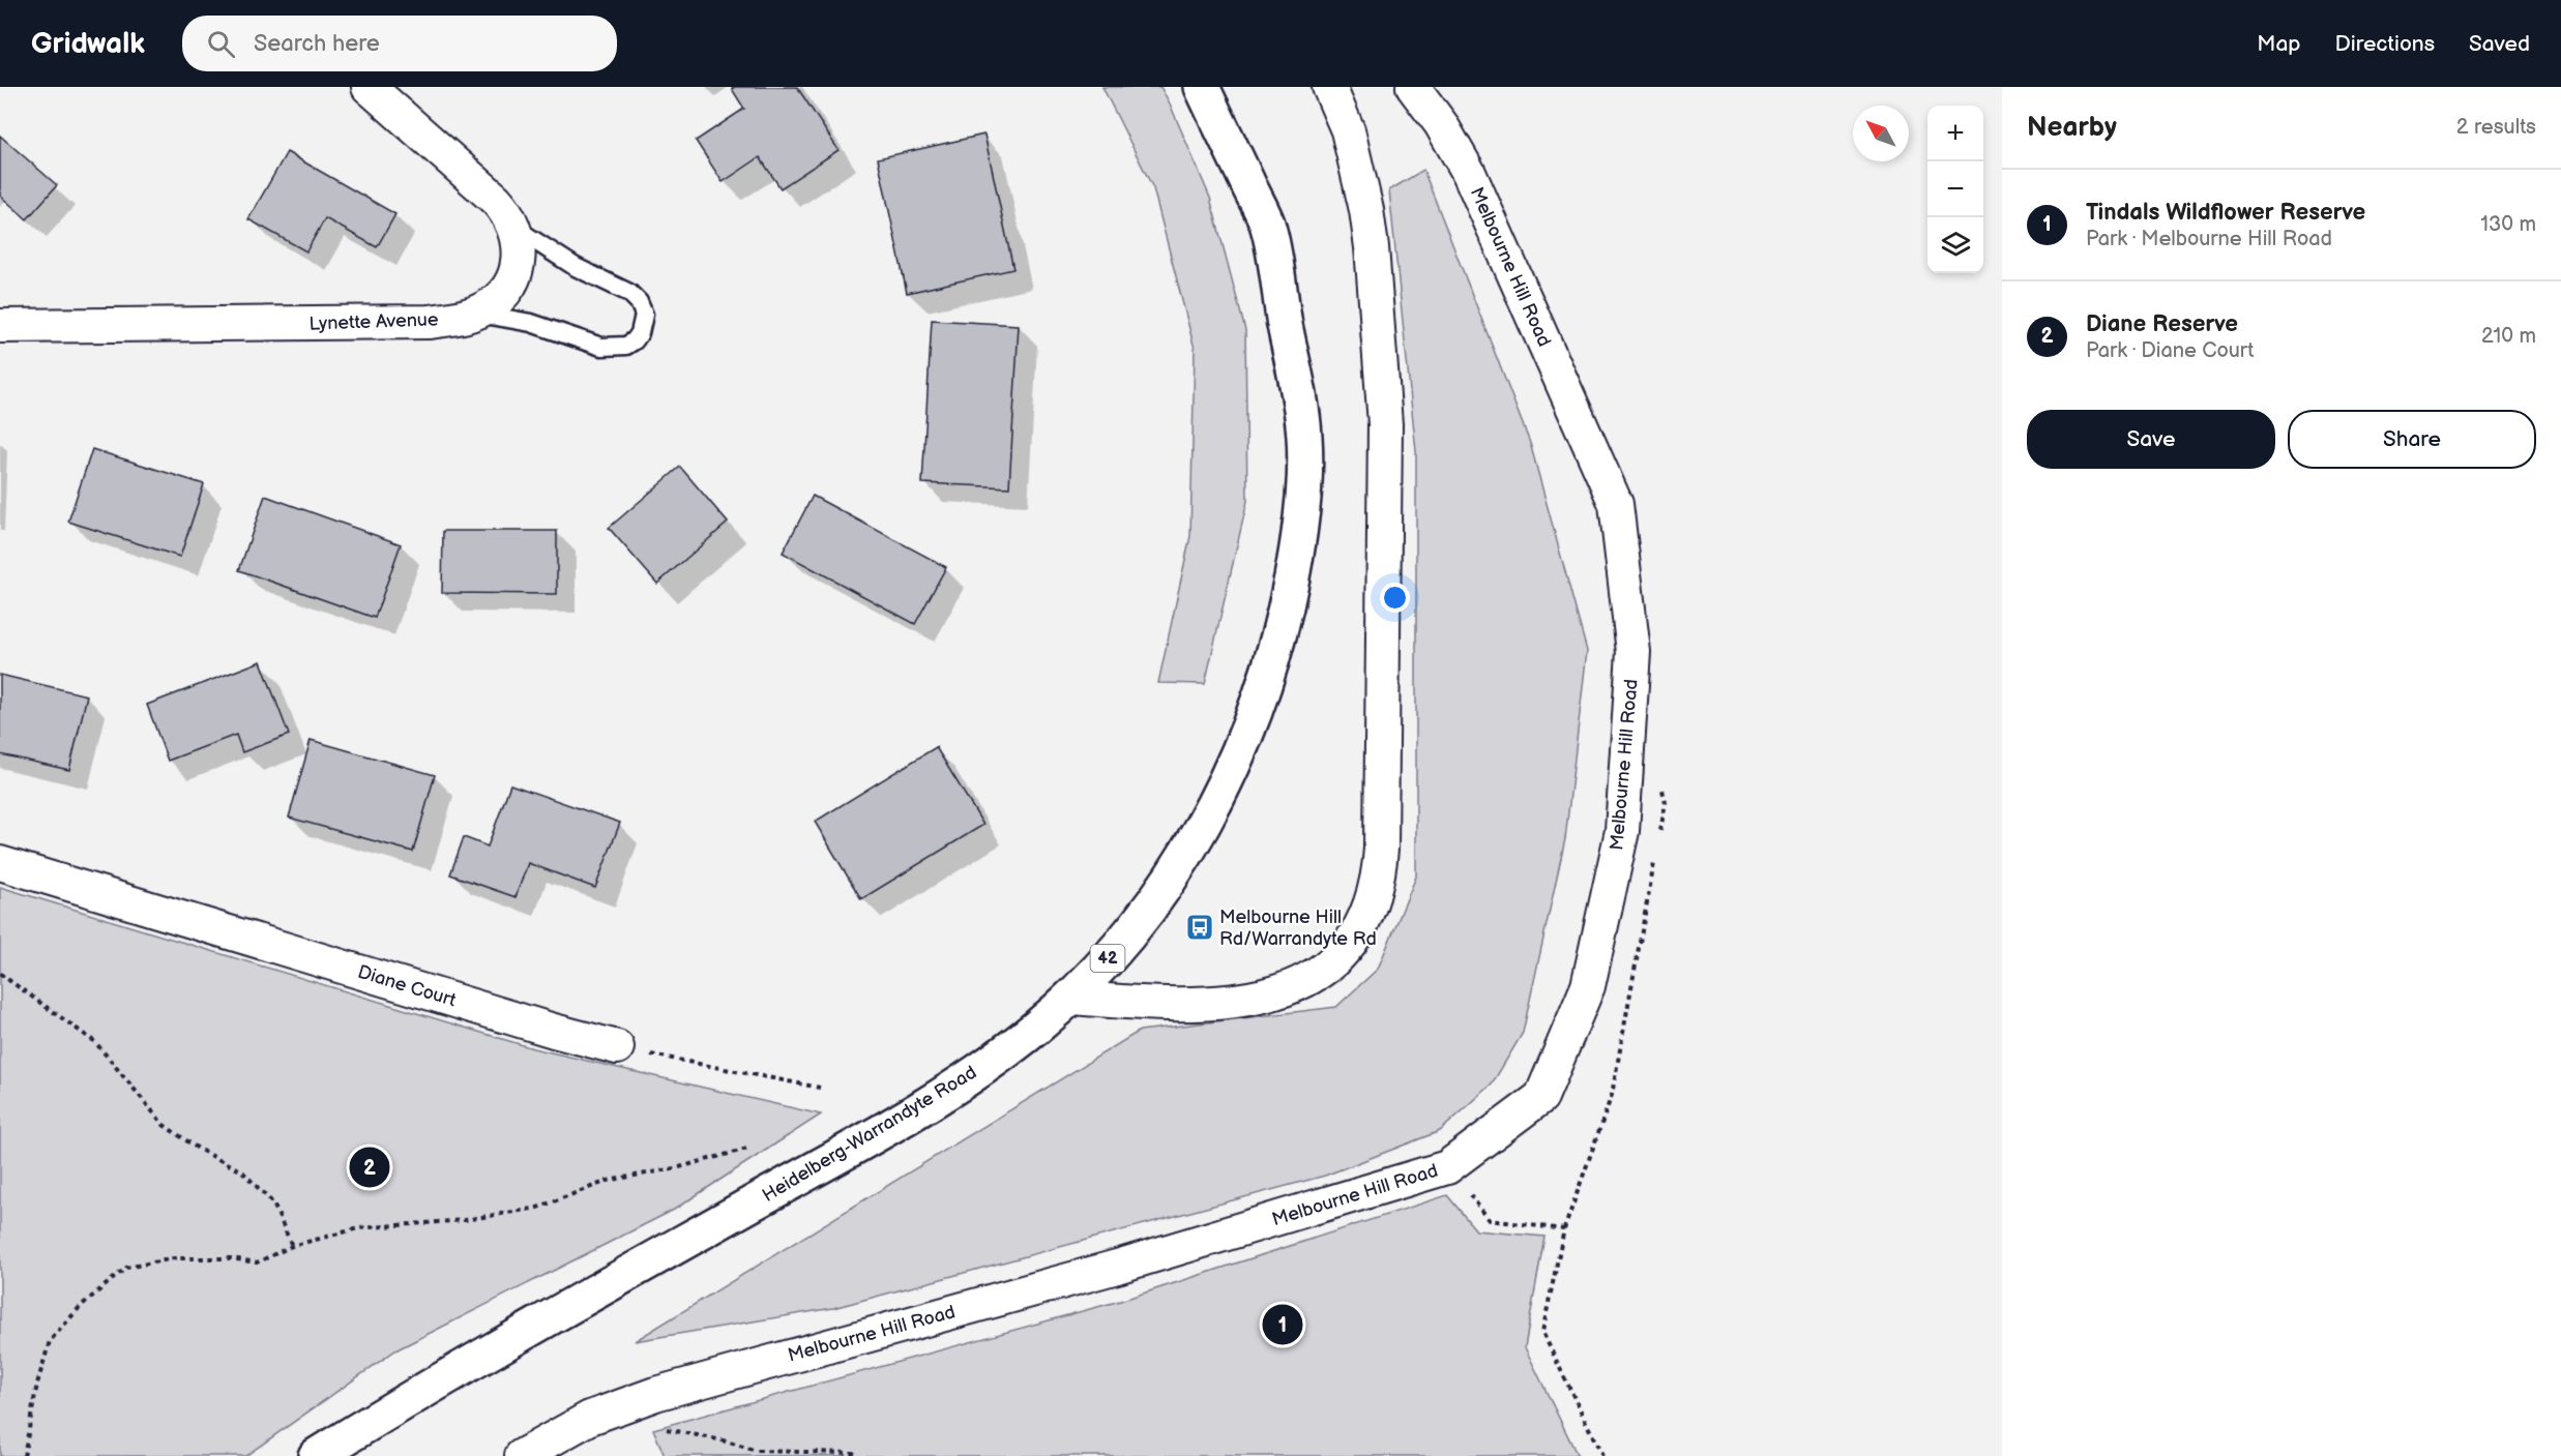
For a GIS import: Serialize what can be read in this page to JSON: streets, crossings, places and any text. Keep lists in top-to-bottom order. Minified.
{"streets":{"main road":["42","Heidelberg-Warrandyte Road"],"street":["Melbourne Hill Road","Lynette Avenue","Diane Court"]},"places":{"bus stop":["Melbourne Hill Rd/Warrandyte Rd"]},"north":"top left","page":{"header":"Gridwalk","search":"Search here","nav":["Map","Directions","Saved"],"heading":["Nearby","2 results"],"map_buttons":["+","−"],"list":[{"mark":"1","name":"Tindals Wildflower Reserve","note":"Park · Melbourne Hill Road","value":"130 m"},{"mark":"2","name":"Diane Reserve","note":"Park · Diane Court","value":"210 m"}],"buttons":["Save","Share"],"pins":["2","1"]}}
